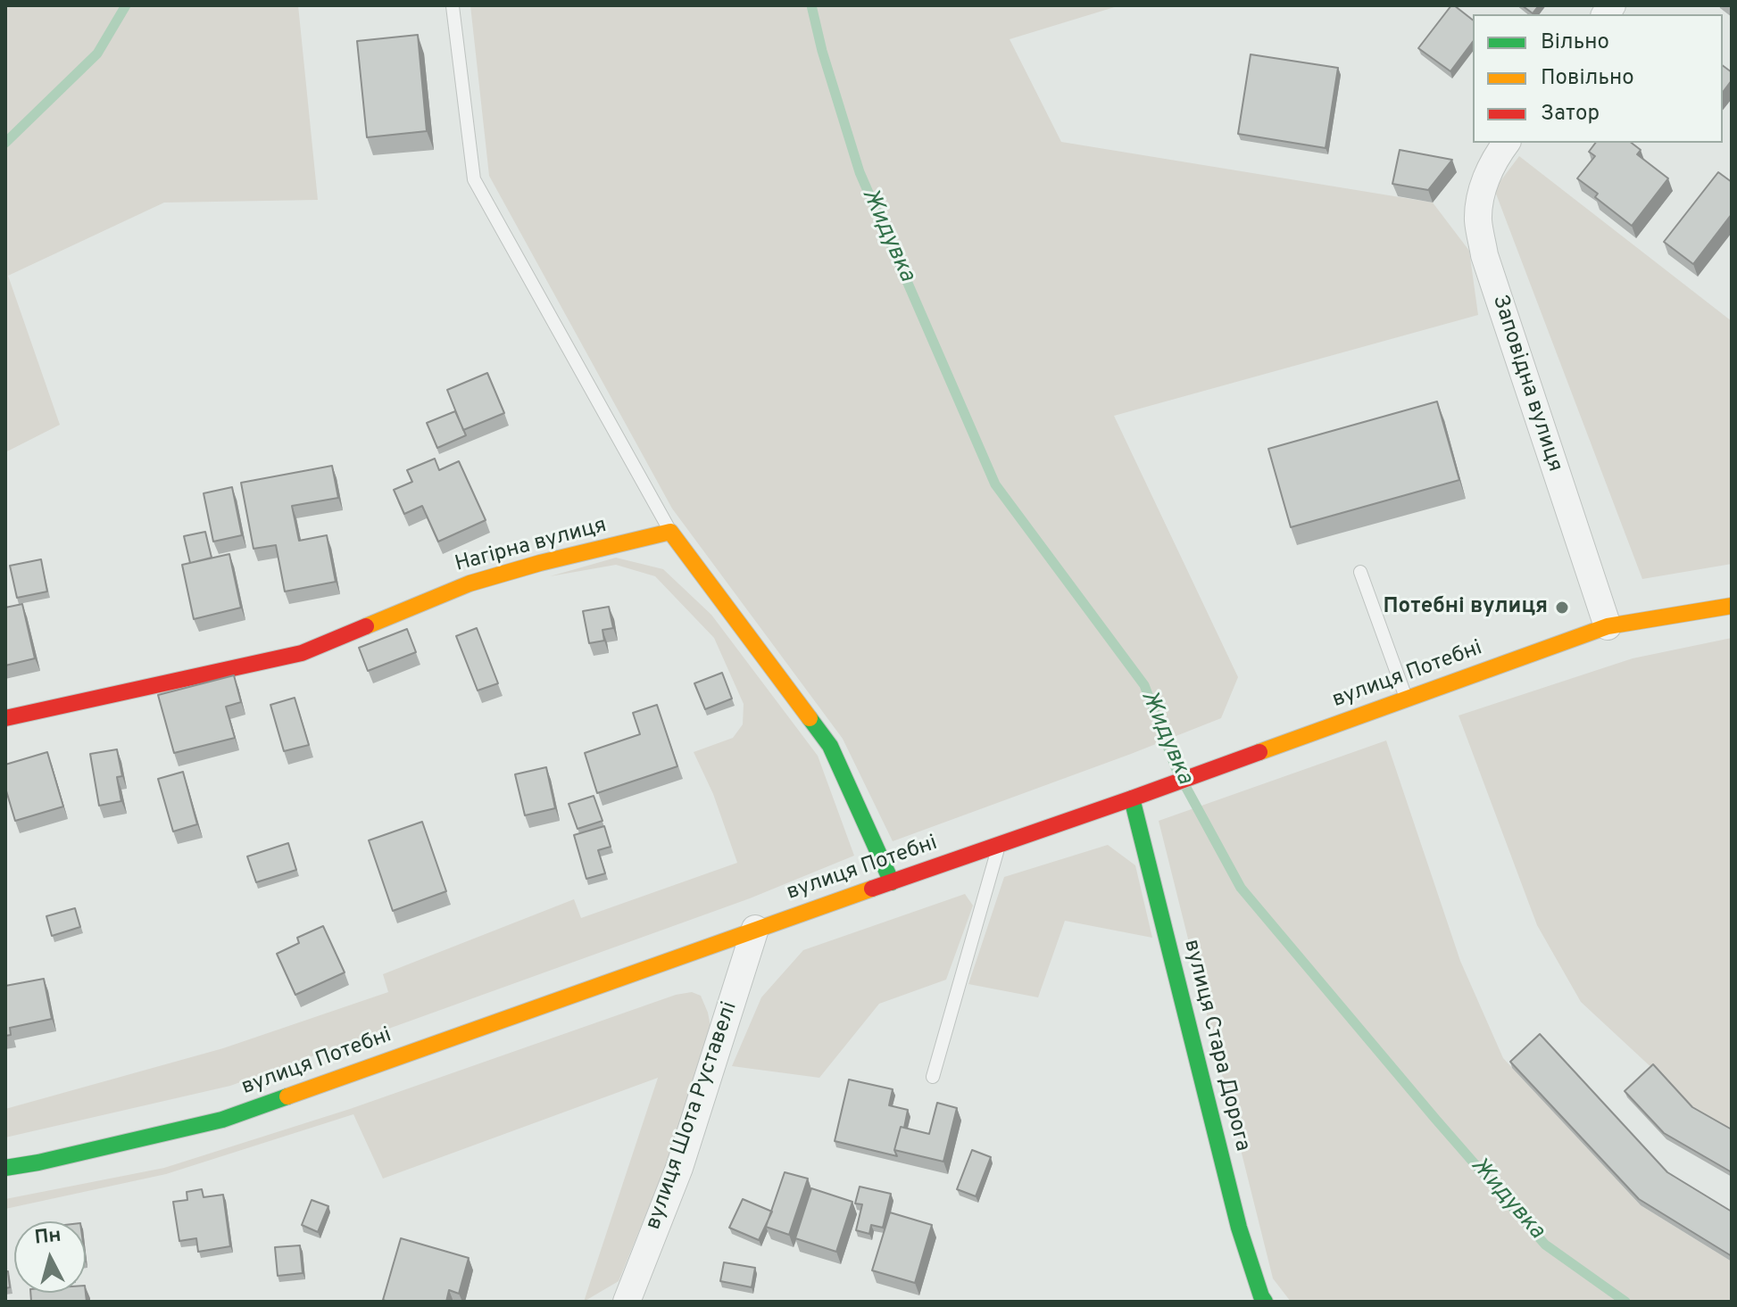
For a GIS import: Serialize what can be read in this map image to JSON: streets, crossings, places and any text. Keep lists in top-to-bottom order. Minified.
{"streets":{"street":["Заповідна вулиця","Нагірна вулиця","вулиця Потебні","вулиця Стара Дорога","вулиця Шота Руставелі"]},"crossings":[["Заповідна вулиця","вулиця Потебні"],["вулиця Потебні","вулиця Стара Дорога"],["вулиця Потебні","вулиця Шота Руставелі"]],"water":["Жидувка"],"places":["Потебні вулиця"],"legend":["Вільно","Повільно","Затор"],"north":"top"}
